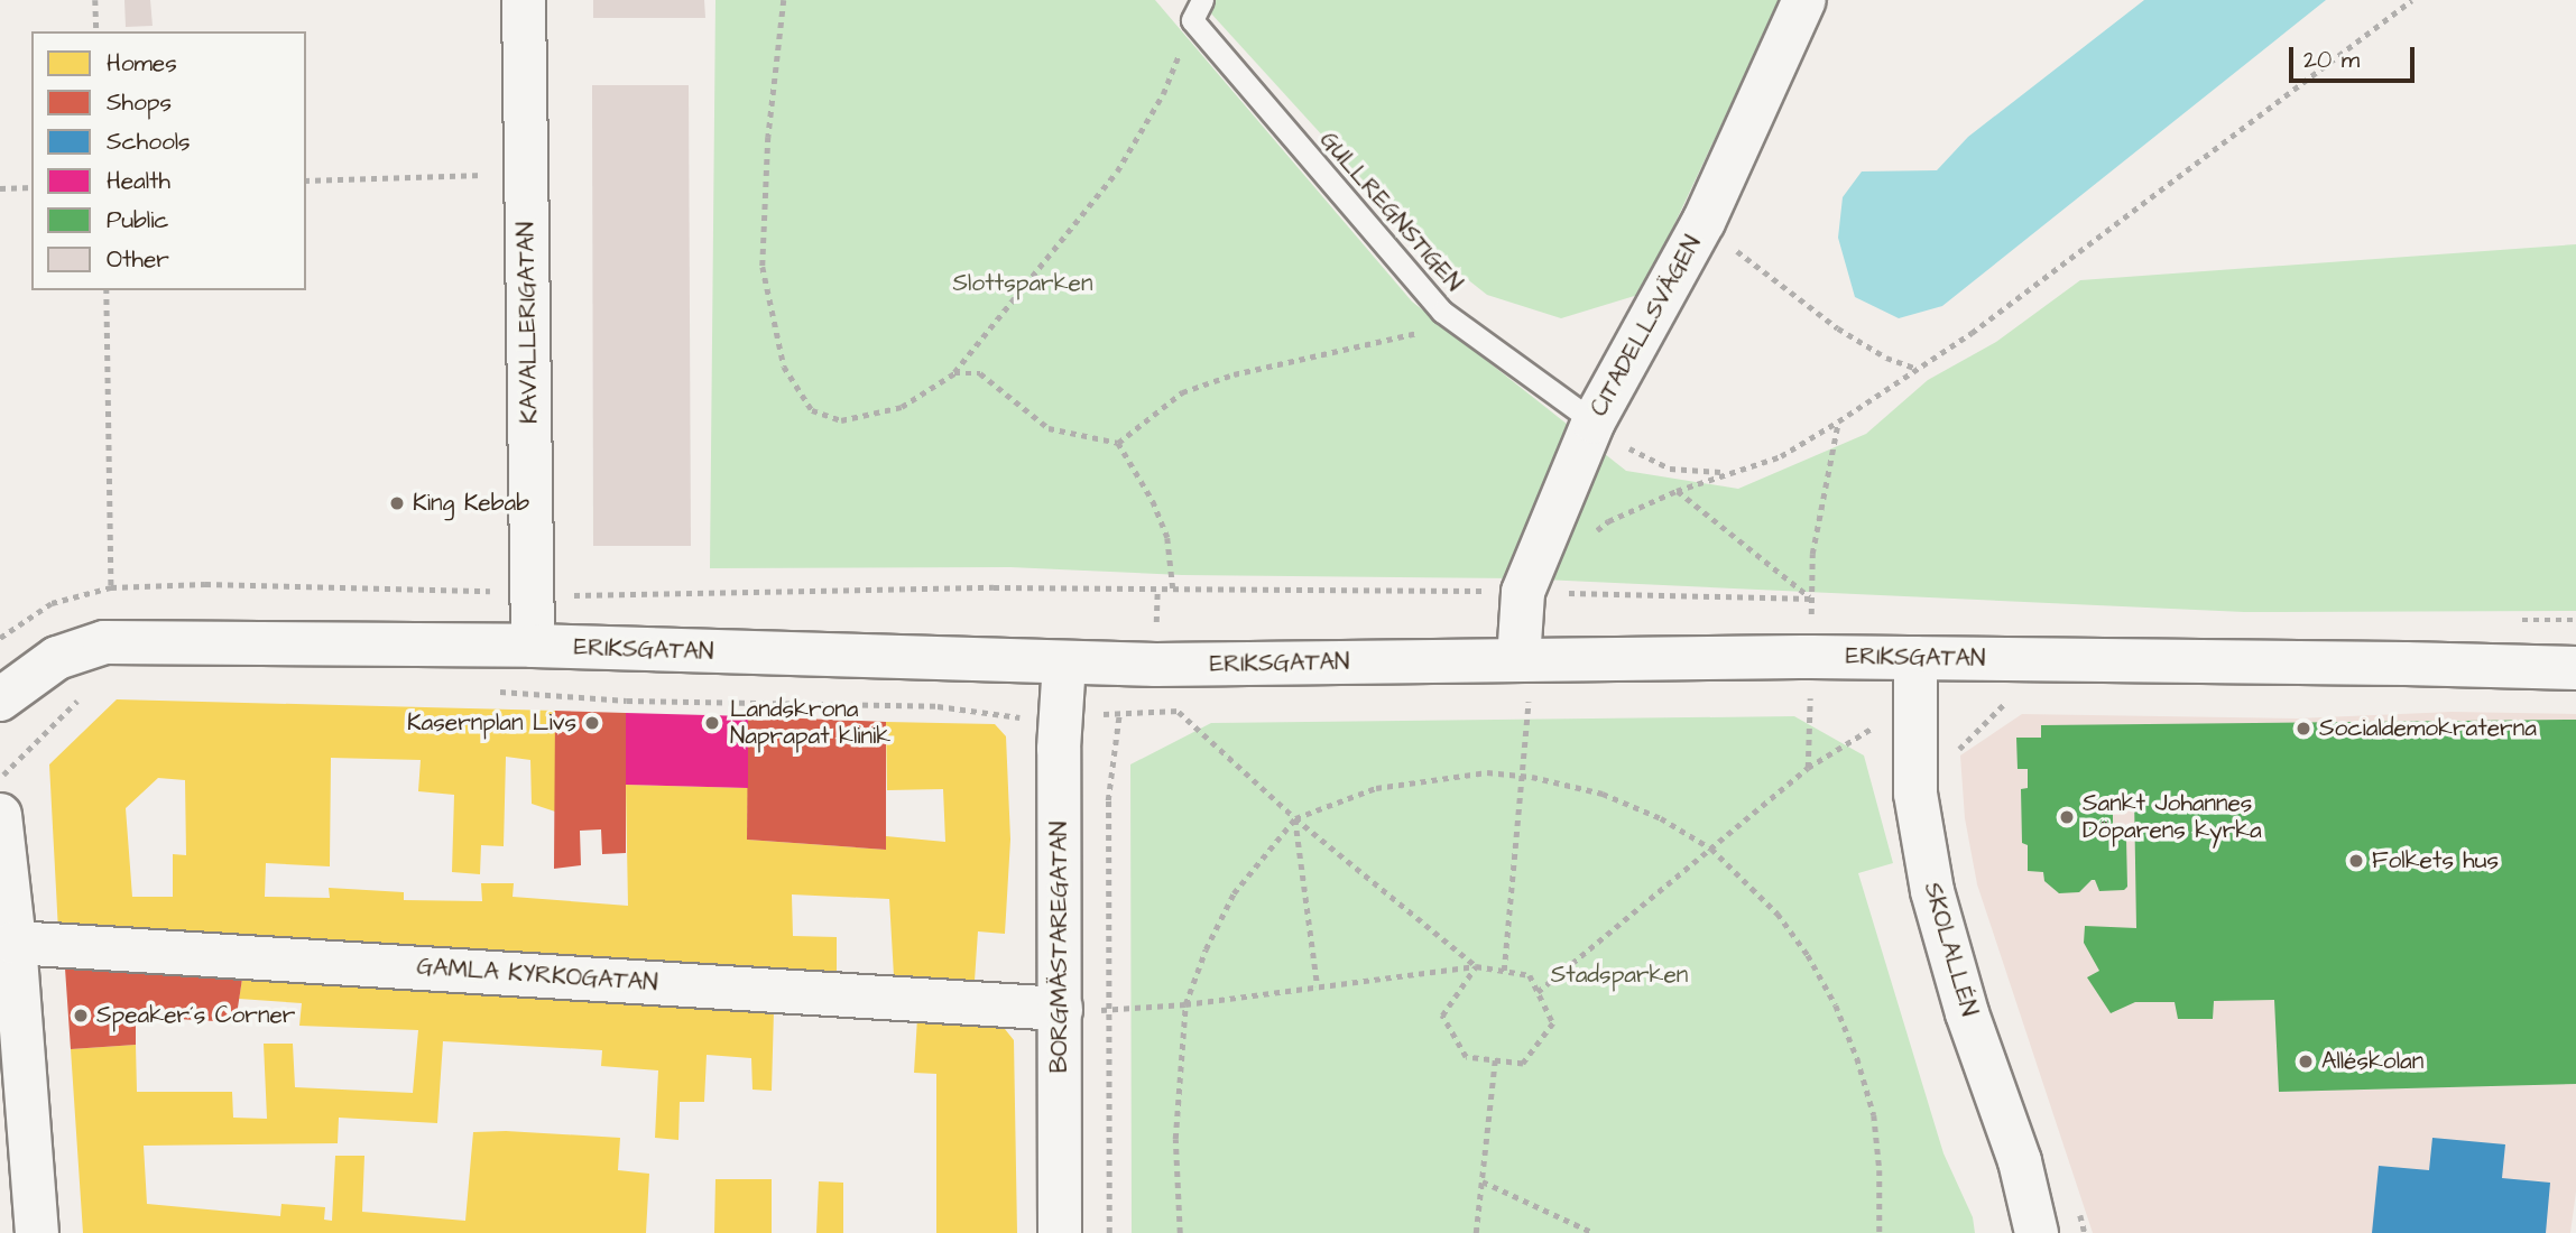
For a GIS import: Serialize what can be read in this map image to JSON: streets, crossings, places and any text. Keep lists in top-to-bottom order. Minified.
{"streets":{"street":["KAVALLERIGATAN","CITADELLSVÄGEN","ERIKSGATAN","BORGMÄSTAREGATAN","SKOLALLÉN","GAMLA KYRKOGATAN"],"lane":["GULLREGNSTIGEN"]},"crossings":[["GULLREGNSTIGEN","CITADELLSVÄGEN"],["KAVALLERIGATAN","ERIKSGATAN"],["CITADELLSVÄGEN","ERIKSGATAN"],["ERIKSGATAN","BORGMÄSTAREGATAN"],["ERIKSGATAN","SKOLALLÉN"],["BORGMÄSTAREGATAN","GAMLA KYRKOGATAN"]],"parks":["Slottsparken","Stadsparken"],"places":["King Kebab","Kasernplan Livs","Landskrona Naprapat klinik","Socialdemokraterna","Sankt Johannes Döparens kyrka","Folkets hus","Speaker´s Corner","Alléskolan"],"legend":["Homes","Shops","Schools","Health","Public","Other"],"scale_bar":"20 m"}
